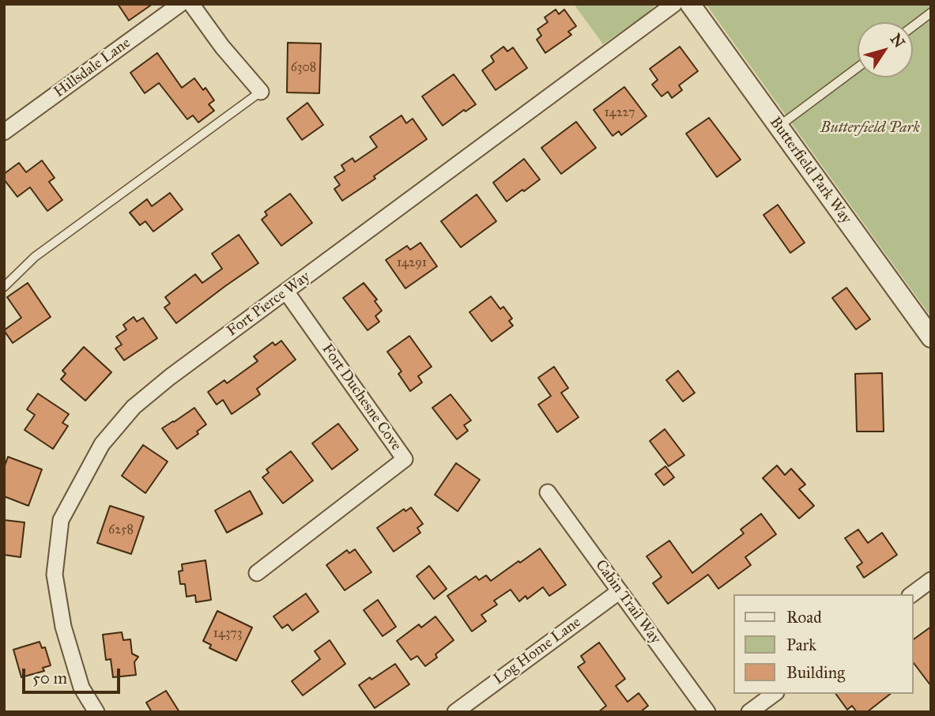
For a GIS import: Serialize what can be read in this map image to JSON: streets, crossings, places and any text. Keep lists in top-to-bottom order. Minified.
{"streets":{"street":["Hillsdale Lane","Butterfield Park Way","Fort Pierce Way","Fort Duchesne Cove","Cabin Trail Way","Log Home Lane"]},"crossings":[["Fort Pierce Way","Fort Duchesne Cove"],["Cabin Trail Way","Log Home Lane"]],"parks":["Butterfield Park"],"house_numbers":["6308","14227","14291","6258","14373"],"legend":["Road","Park","Building"],"scale_bar":"50 m","north":"top right"}
